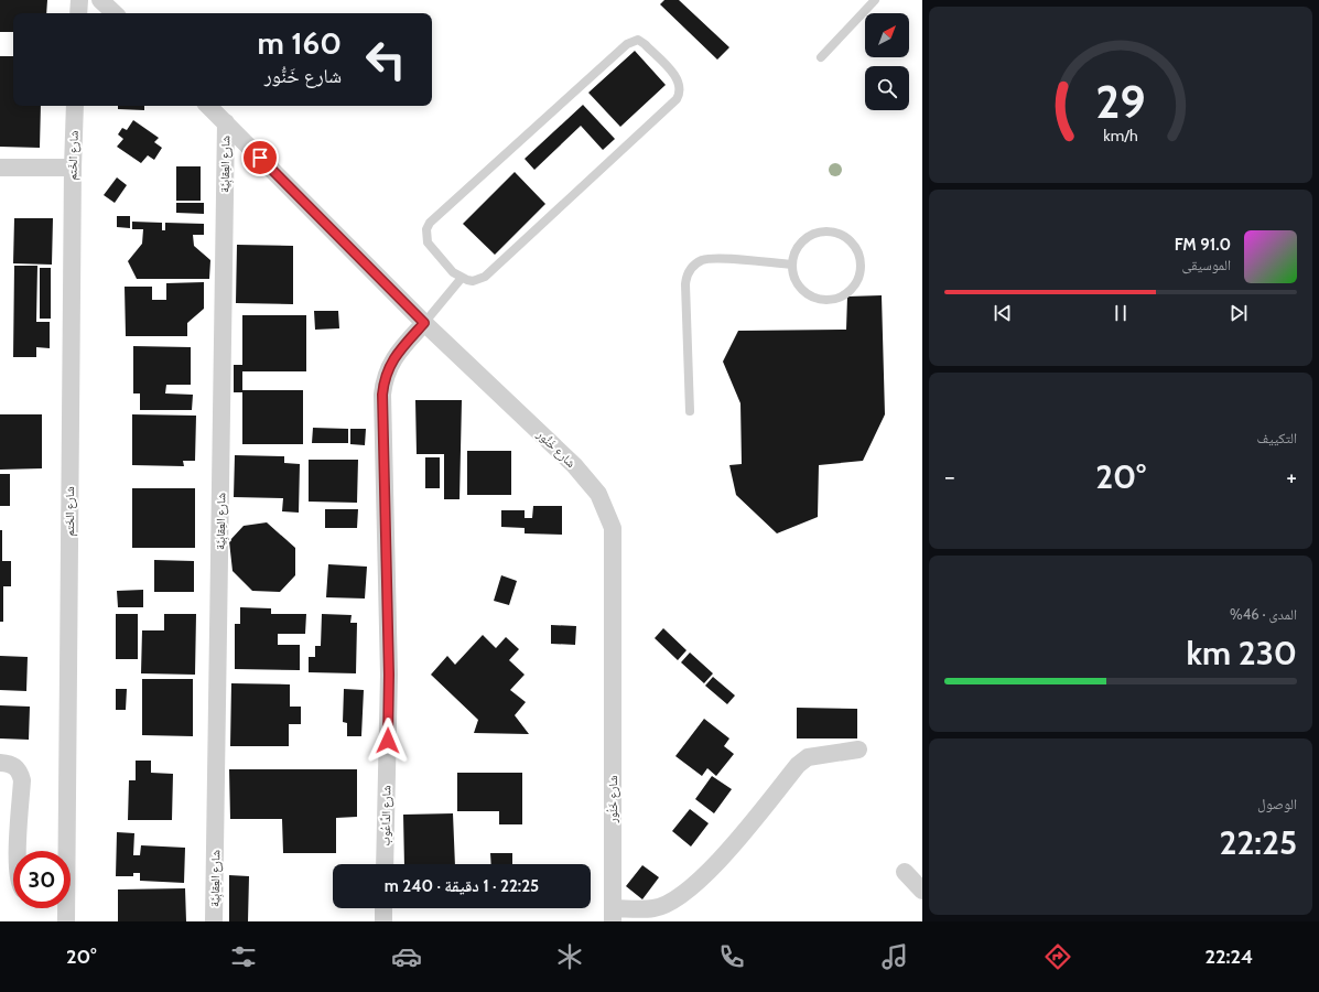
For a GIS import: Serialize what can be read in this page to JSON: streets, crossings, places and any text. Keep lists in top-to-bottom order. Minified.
{"streets":{"street":["شارع الخَتم","شارع العِقابِيَّة","شارع خَنُّور","شارع الدَّاعُوب"]},"crossings":[["شارع العِقابِيَّة","شارع خَنُّور"],["شارع خَنُّور","شارع الدَّاعُوب"]],"north":"top right","page":{"turn":["160 m","شارع خَنُّور"],"song":["91.0 FM","الموسيقى"],"tile":["التكييف",["المدى · 46%","230 km"],["الوصول","22:25"]],"heat":["−","20°","+"],"limit":"30","trip":"22:25 · 1 دقيقة · 240 m","tabs":["22:24","20°"],"gauge":["29","km/h"]}}
